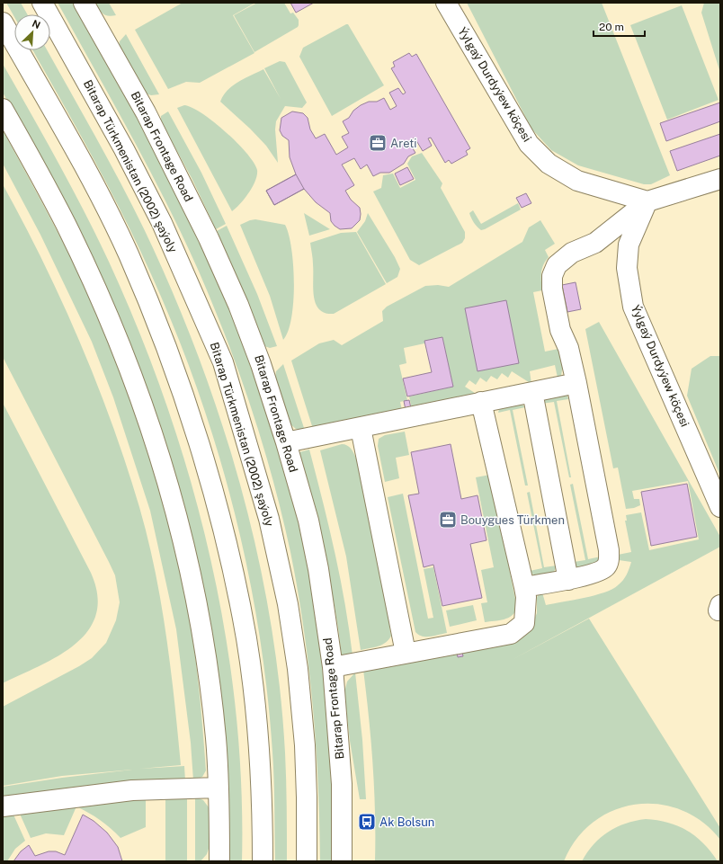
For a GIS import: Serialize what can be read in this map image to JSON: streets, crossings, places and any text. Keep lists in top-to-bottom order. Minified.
{"streets":{"street":["Ýylgaý Durdyýew köçesi","Bitarap Frontage Road","Bitarap Türkmenistan (2002) şaýoly"]},"places":{"office":["Areti","Bouygues Türkmen"],"bus stop":["Ak Bolsun"]},"scale_bar":"20 m","north":"top right"}
